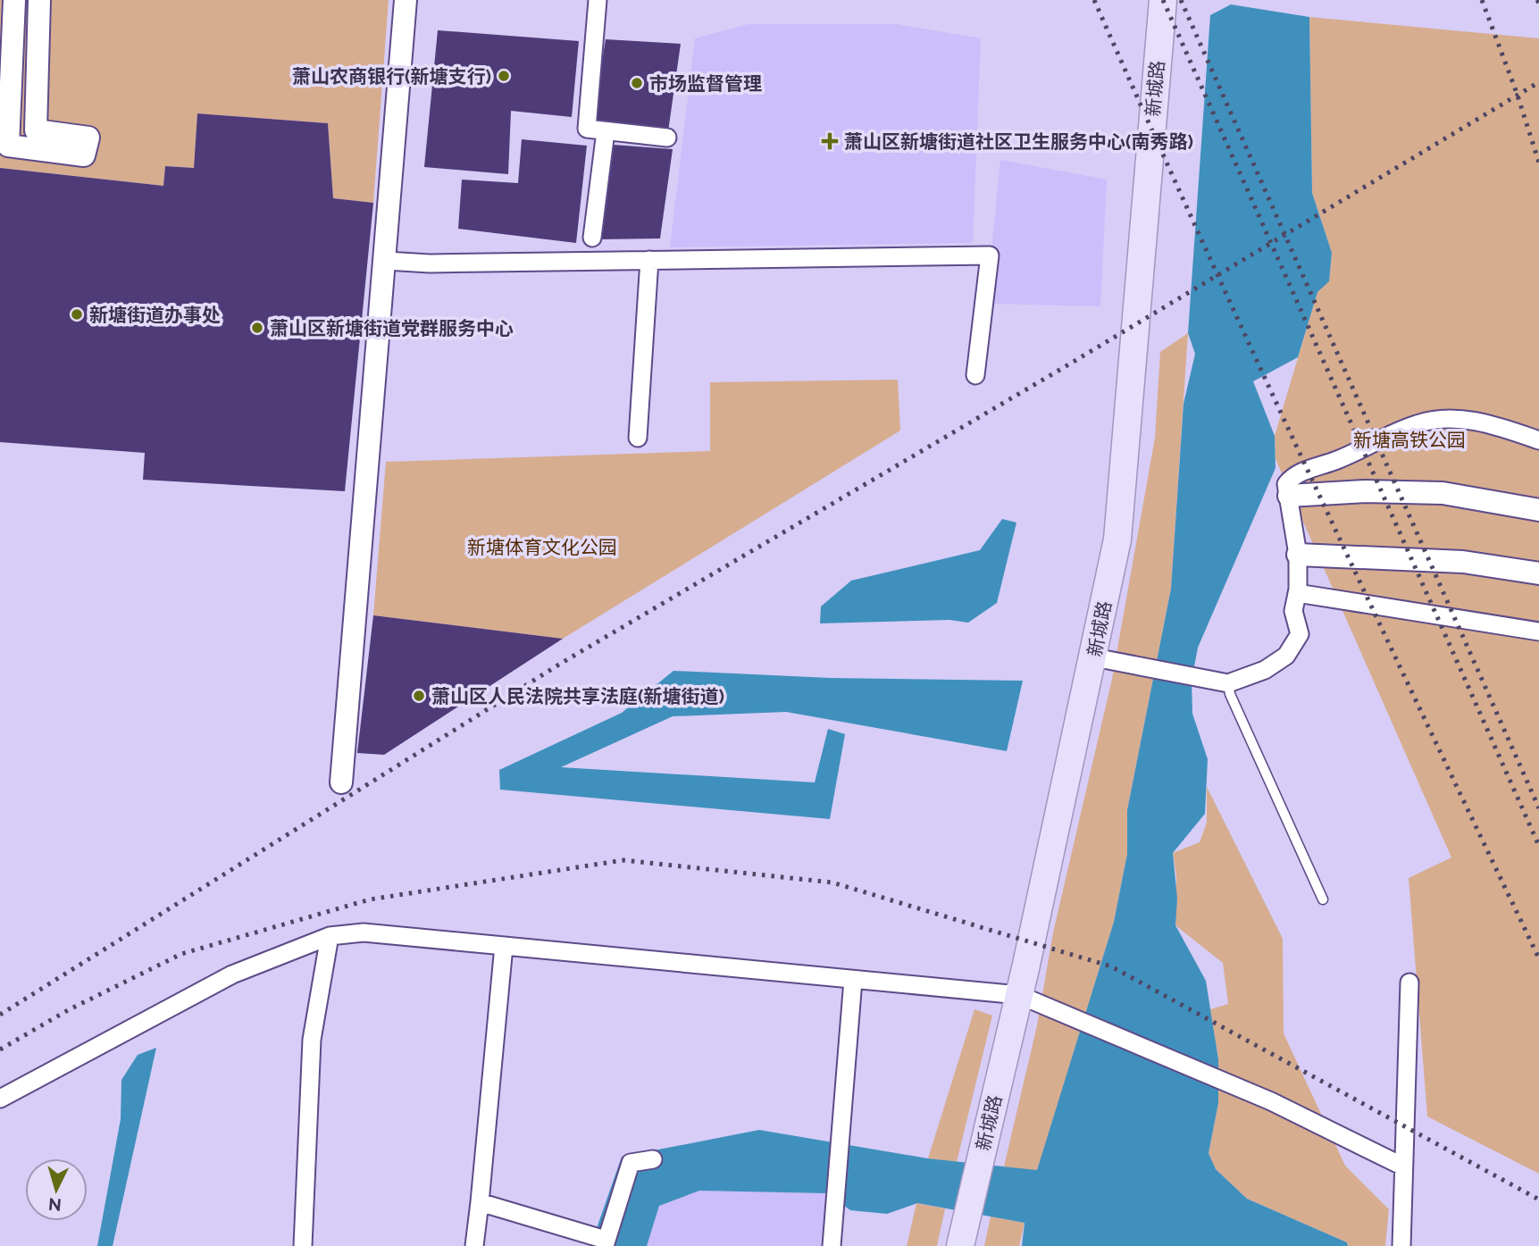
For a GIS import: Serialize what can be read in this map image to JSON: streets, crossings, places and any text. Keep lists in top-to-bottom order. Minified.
{"streets":{"main road":["新城路"]},"parks":["新塘高铁公园","新塘体育文化公园"],"places":{"other":["萧山农商银行(新塘支行)","市场监督管理","新塘街道办事处","萧山区新塘街道党群服务中心","萧山区人民法院共享法庭(新塘街道)"],"health":["萧山区新塘街道社区卫生服务中心(南秀路)"]},"north":"bottom"}
